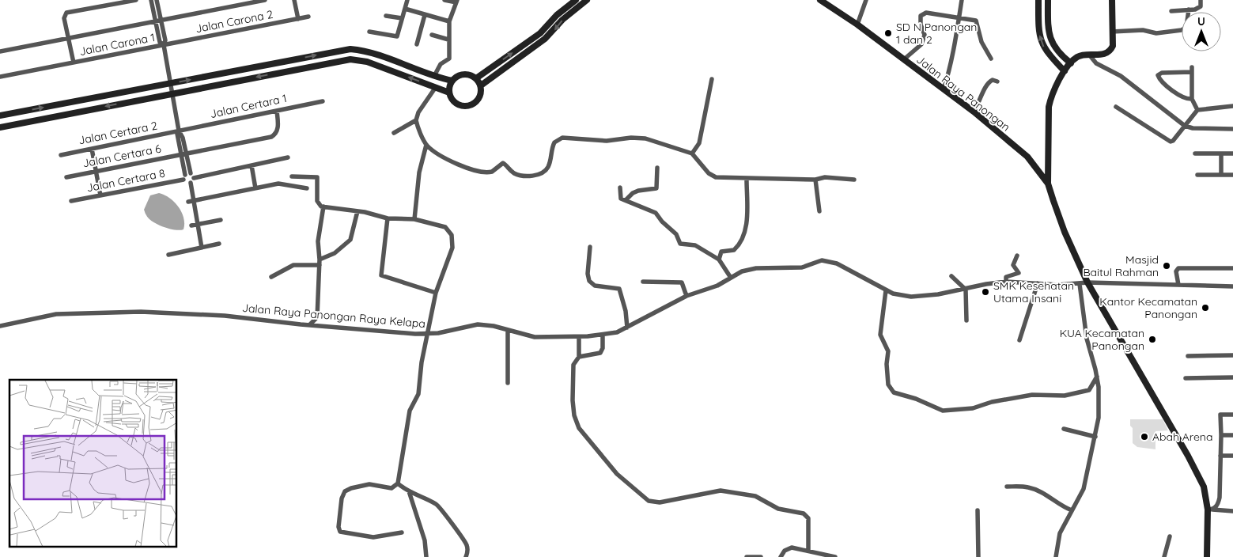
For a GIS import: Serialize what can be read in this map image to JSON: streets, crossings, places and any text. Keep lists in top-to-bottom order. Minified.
{"streets":{"street":["Jalan Carona 2","Jalan Carona 1","Jalan Raya Panongan","Jalan Certara 1","Jalan Certara 2","Jalan Certara 6","Jalan Certara 8","Jalan Raya Panongan Raya Kelapa"]},"crossings":[["Jalan Carona 2","Jalan Carona 1"],["Jalan Raya Panongan","Jalan Raya Panongan Raya Kelapa"],["Jalan Certara 1","Jalan Certara 2"],["Jalan Certara 1","Jalan Certara 6"]],"places":["SD N Panongan 1 dan 2","Masjid Baitul Rahman","SMK Kesehatan Utama Insani","Kantor Kecamatan Panongan","KUA Kecamatan Panongan","Abah Arena"],"north":"top"}
